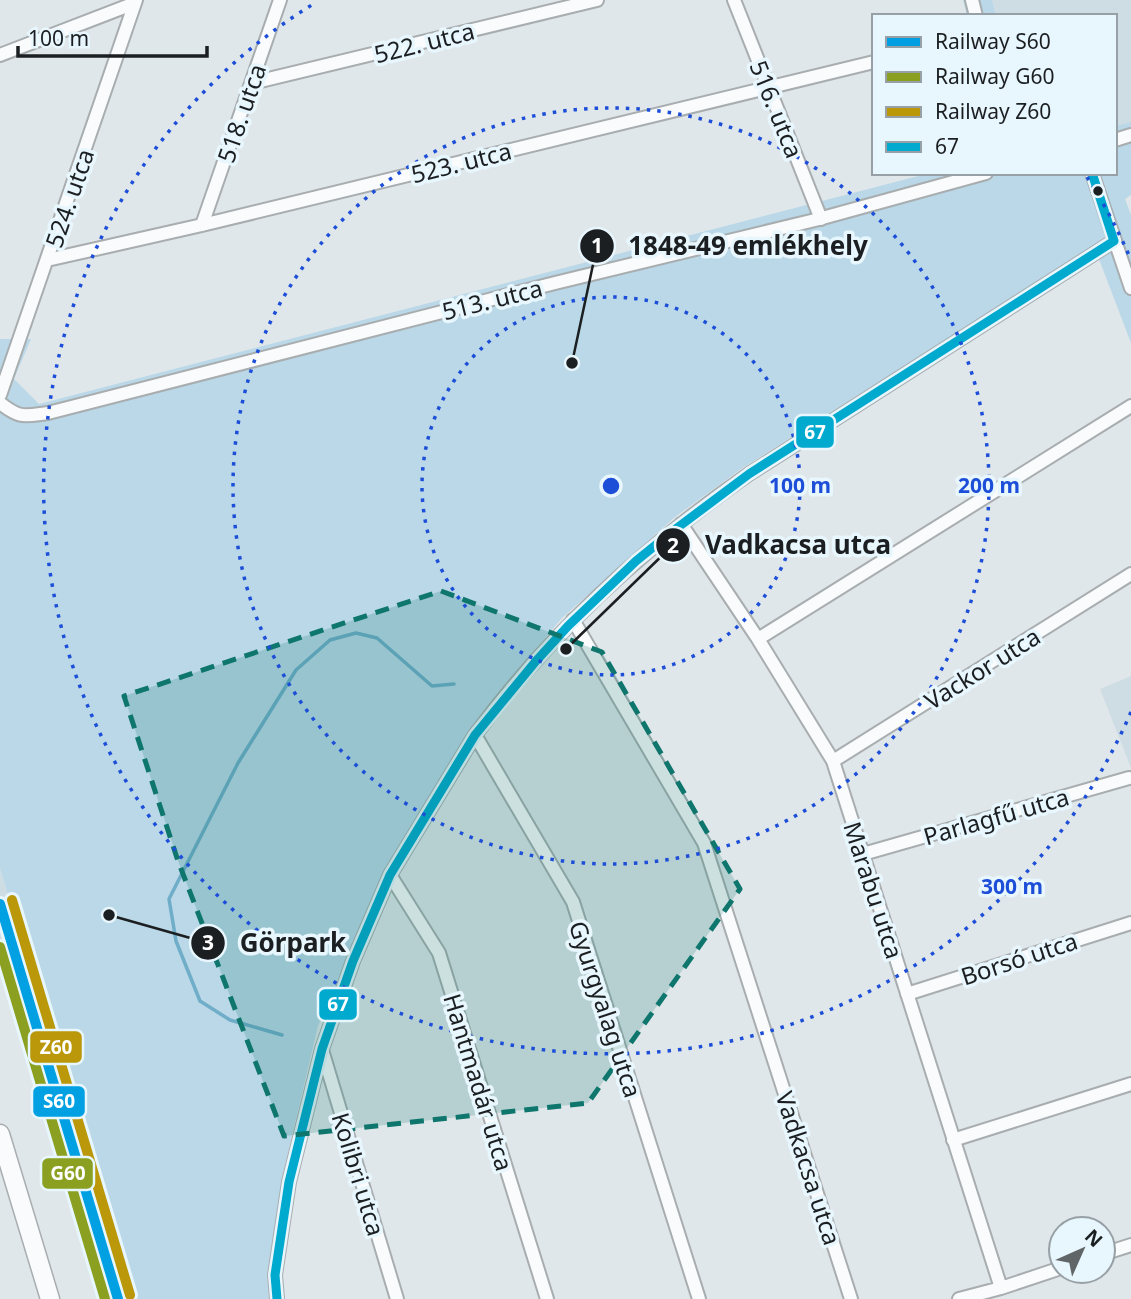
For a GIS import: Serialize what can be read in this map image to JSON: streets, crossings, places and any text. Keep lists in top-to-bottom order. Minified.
{"streets":{"street":["522. utca","516. utca","518. utca","523. utca","524. utca","513. utca","Vackor utca","Parlagfű utca","Marabu utca","Borsó utca","Gyurgyalag utca","Hantmadár utca","Vadkacsa utca","Kolibri utca"]},"crossings":[["522. utca","518. utca"],["516. utca","523. utca"],["516. utca","513. utca"],["518. utca","523. utca"],["523. utca","524. utca"],["Vackor utca","Marabu utca"],["Parlagfű utca","Marabu utca"],["Marabu utca","Borsó utca"]],"places":["1848-49 emlékhely","Vadkacsa utca","Görpark"],"lines":["transit line 67","rail line Z60","rail line S60","rail line G60"],"legend":["Railway S60","Railway G60","Railway Z60","67"],"scale_bar":"100 m","north":"top right","rings":["100 m","200 m","300 m"]}
